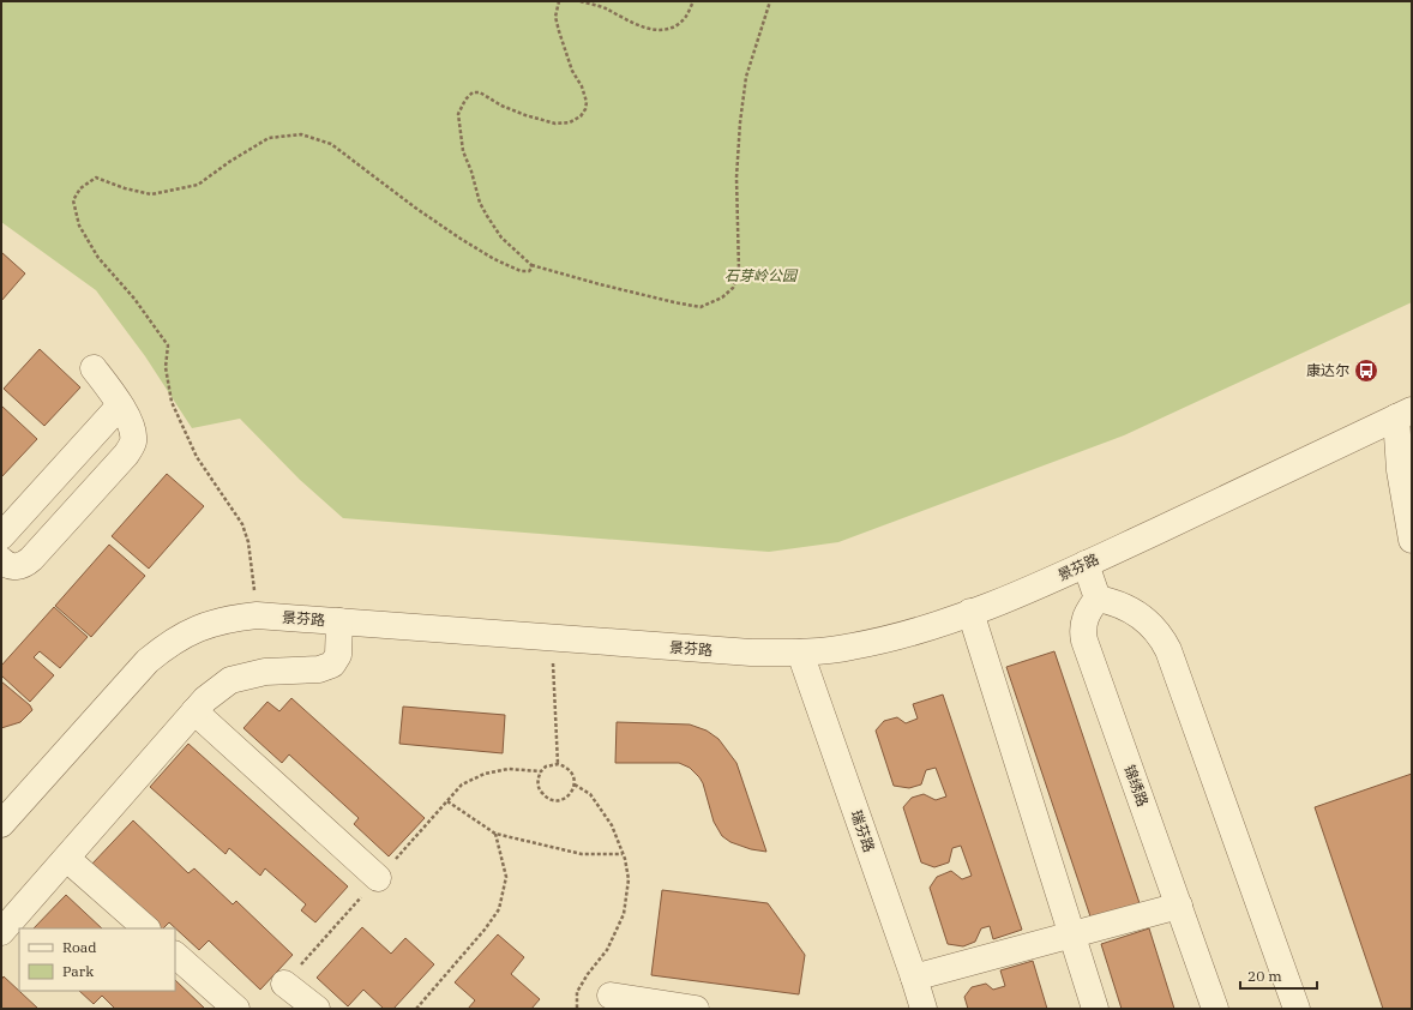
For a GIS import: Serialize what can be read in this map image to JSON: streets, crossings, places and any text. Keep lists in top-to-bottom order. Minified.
{"streets":{"street":["景芬路","锦绣路","瑞芬路"]},"crossings":[["景芬路","瑞芬路"]],"parks":["石芽岭公园"],"places":{"bus stop":["康达尔"]},"legend":["Road","Park"],"scale_bar":"20 m"}
